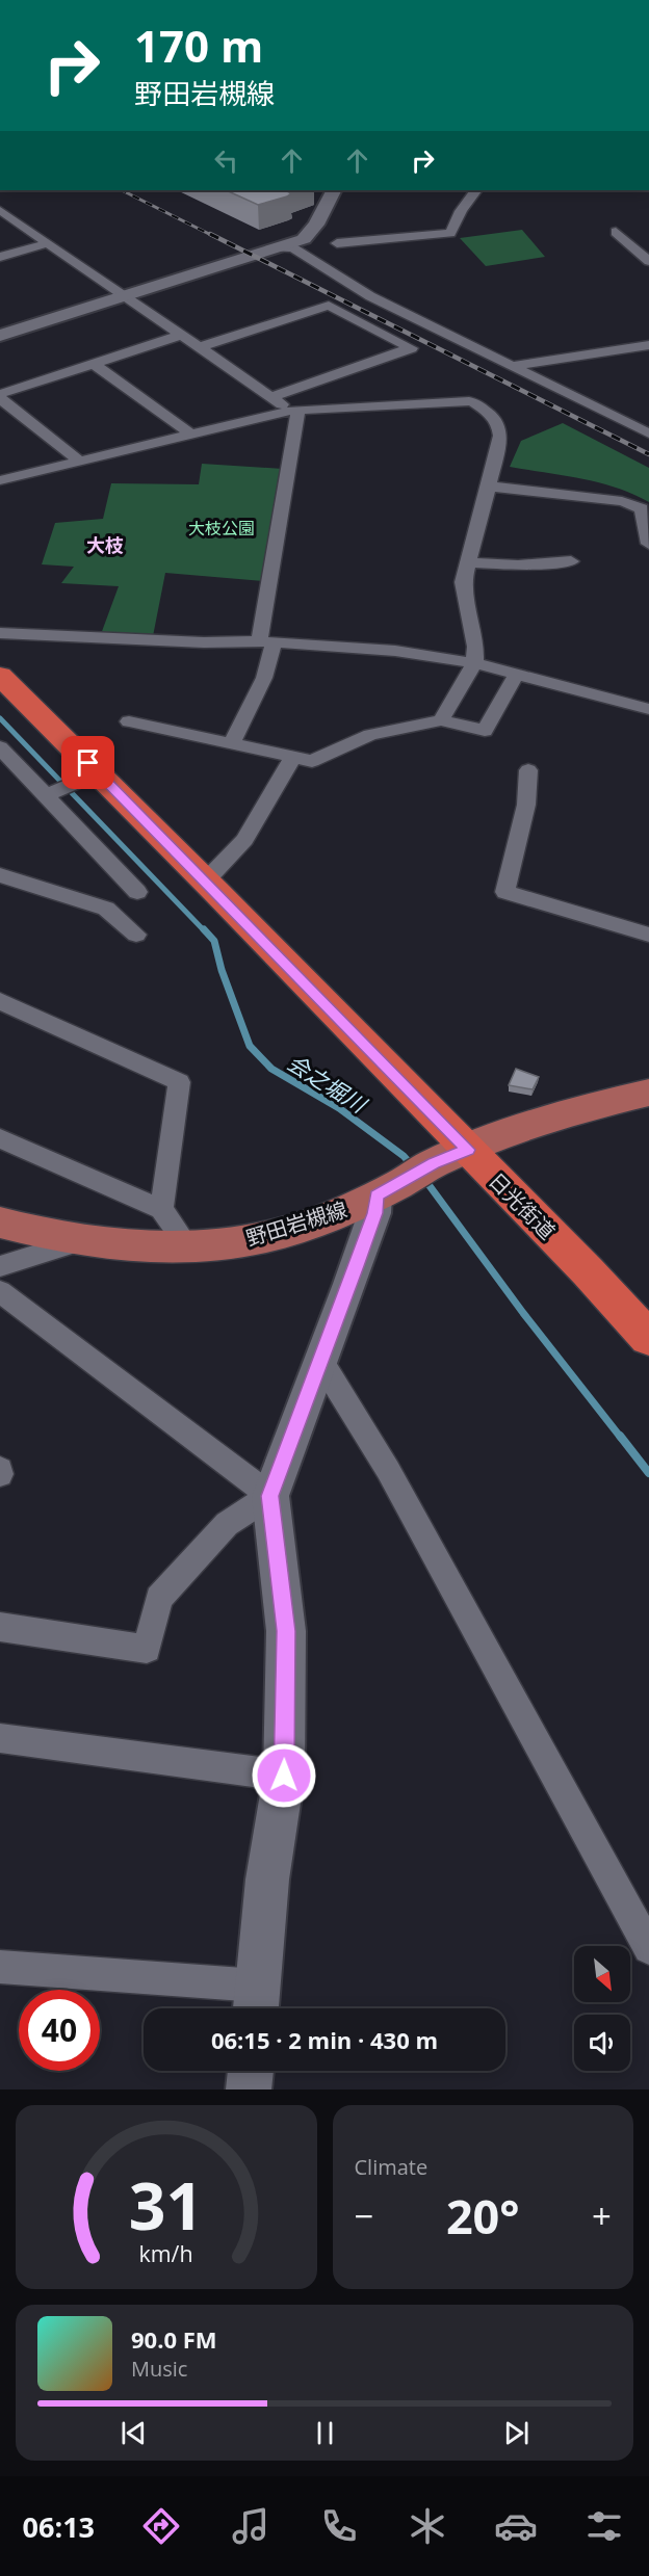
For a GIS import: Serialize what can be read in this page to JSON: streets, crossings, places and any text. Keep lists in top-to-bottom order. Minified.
{"streets":{"highway":["日光街道"],"main road":["野田岩槻線"]},"crossings":[["日光街道","野田岩槻線"]],"districts":["大枝"],"water":["会之堀川"],"parks":["大枝公園"],"north":"bottom right","page":{"turn":["170 m","野田岩槻線"],"limit":"40","trip":"06:15 · 2 min · 430 m","tile":"Climate","heat":["−","20°","+"],"song":["90.0 FM","Music"],"tabs":"06:13","gauge":["31","km/h"]}}
